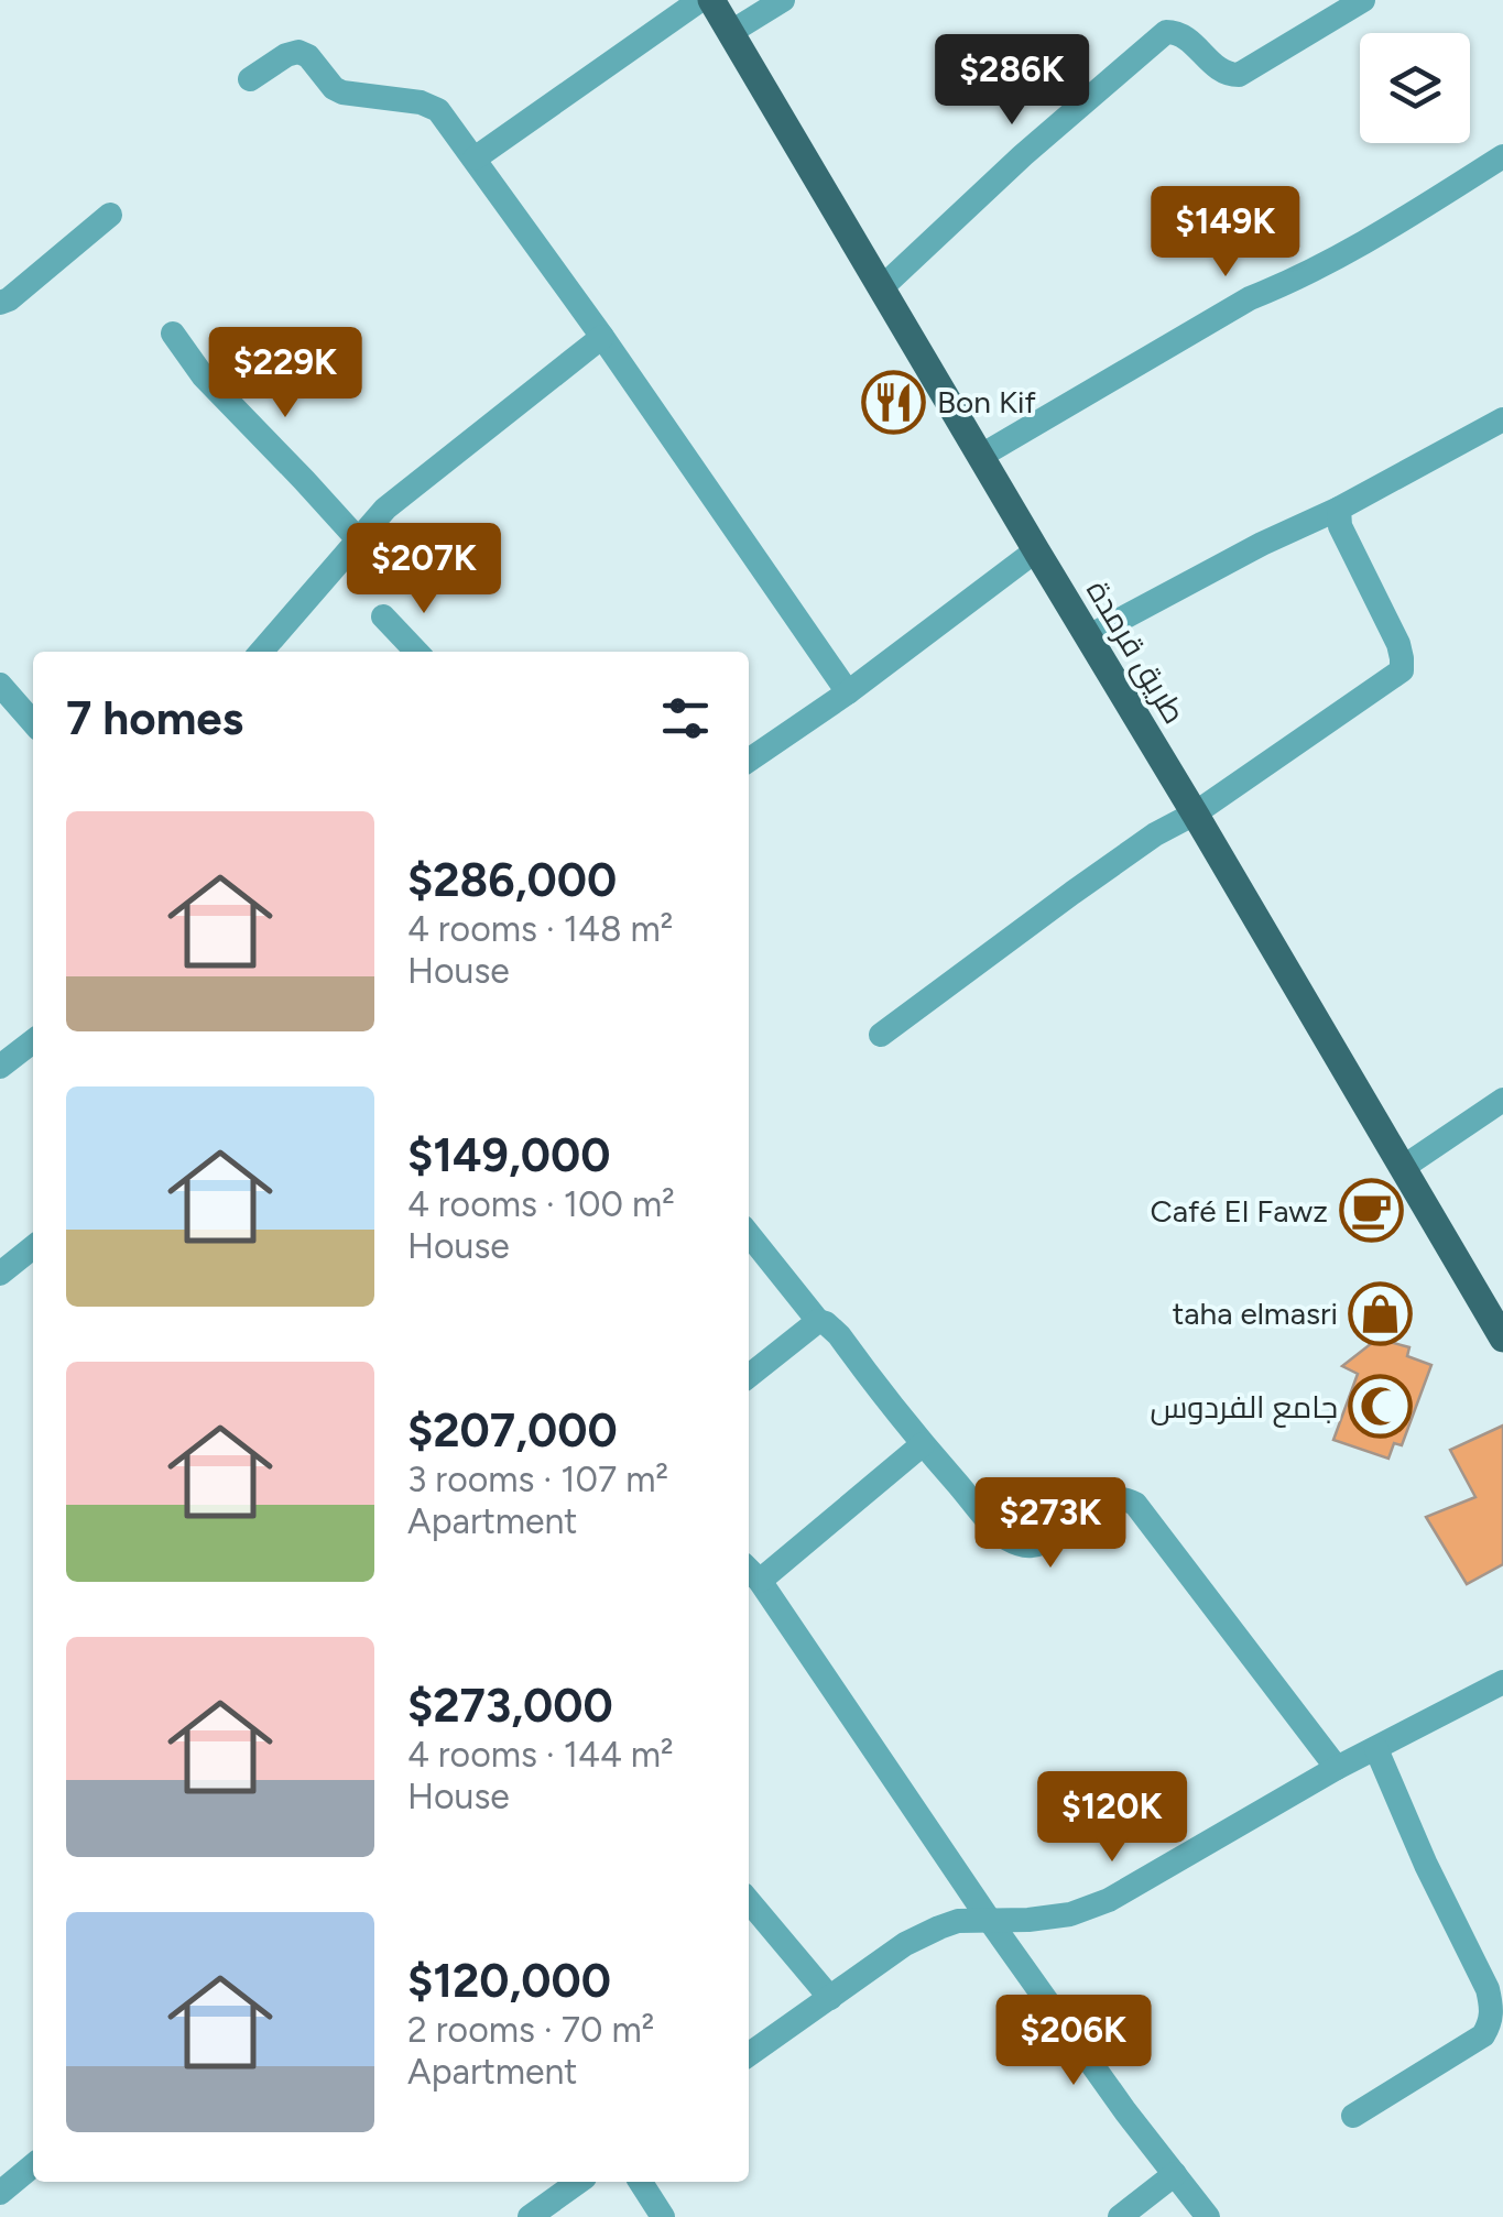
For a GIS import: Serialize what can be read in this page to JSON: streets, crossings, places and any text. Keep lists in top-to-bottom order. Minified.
{"streets":{"main road":["طريق قرمدة"]},"places":{"restaurant":["Bon Kif"],"cafe":["Café El Fawz"],"shop":["taha elmasri"],"mosque":["جامع الفردوس"]},"page":{"price":["$286K","$149K","$229K","$207K","$273K","$120K","$206K"],"heading":"7 homes","list":[{"name":"$286,000","note":"4 rooms · 148 m² · House"},{"name":"$149,000","note":"4 rooms · 100 m² · House"},{"name":"$207,000","note":"3 rooms · 107 m² · Apartment"},{"name":"$273,000","note":"4 rooms · 144 m² · House"},{"name":"$120,000","note":"2 rooms · 70 m² · Apartment"}]}}
